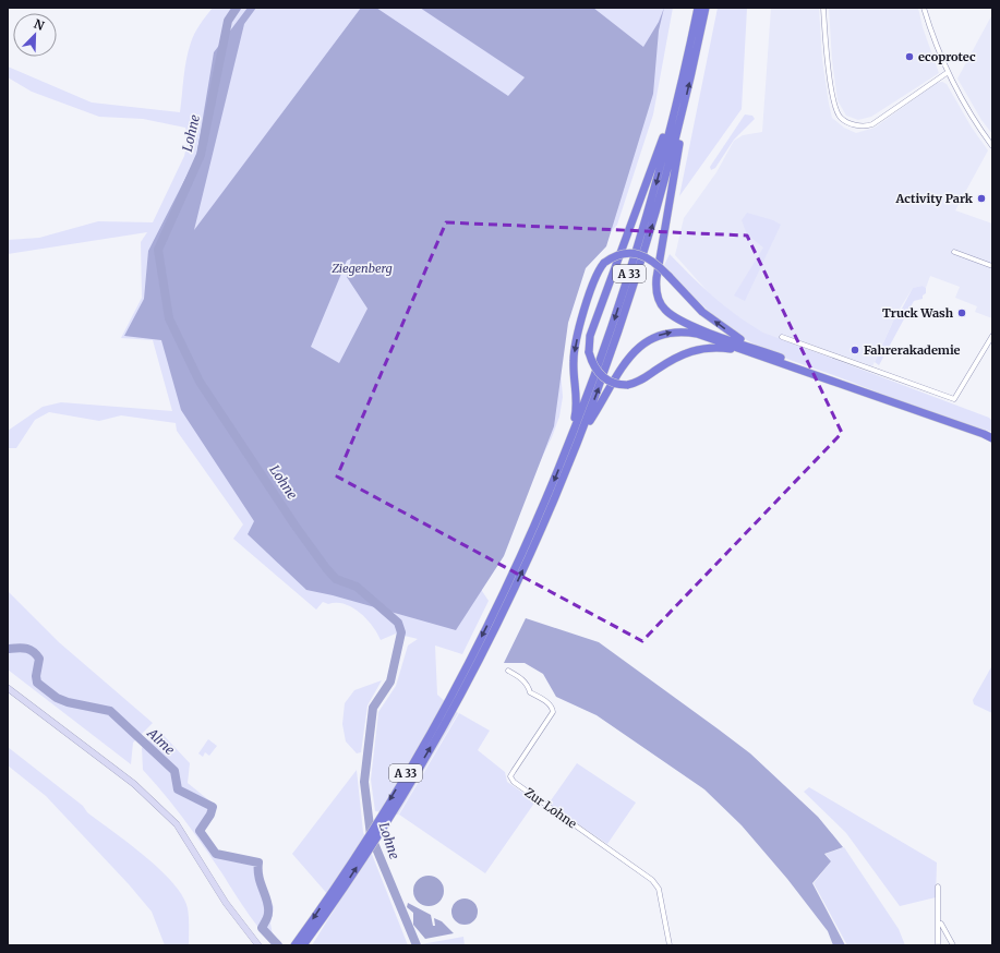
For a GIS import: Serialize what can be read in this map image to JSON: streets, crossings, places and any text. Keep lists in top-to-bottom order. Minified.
{"streets":{"highway":["A 33"],"street":["Zur Lohne"]},"water":["Lohne","Alme"],"parks":["Ziegenberg"],"places":["ecoprotec","Activity Park","Truck Wash","Fahrerakademie"],"north":"top right"}
